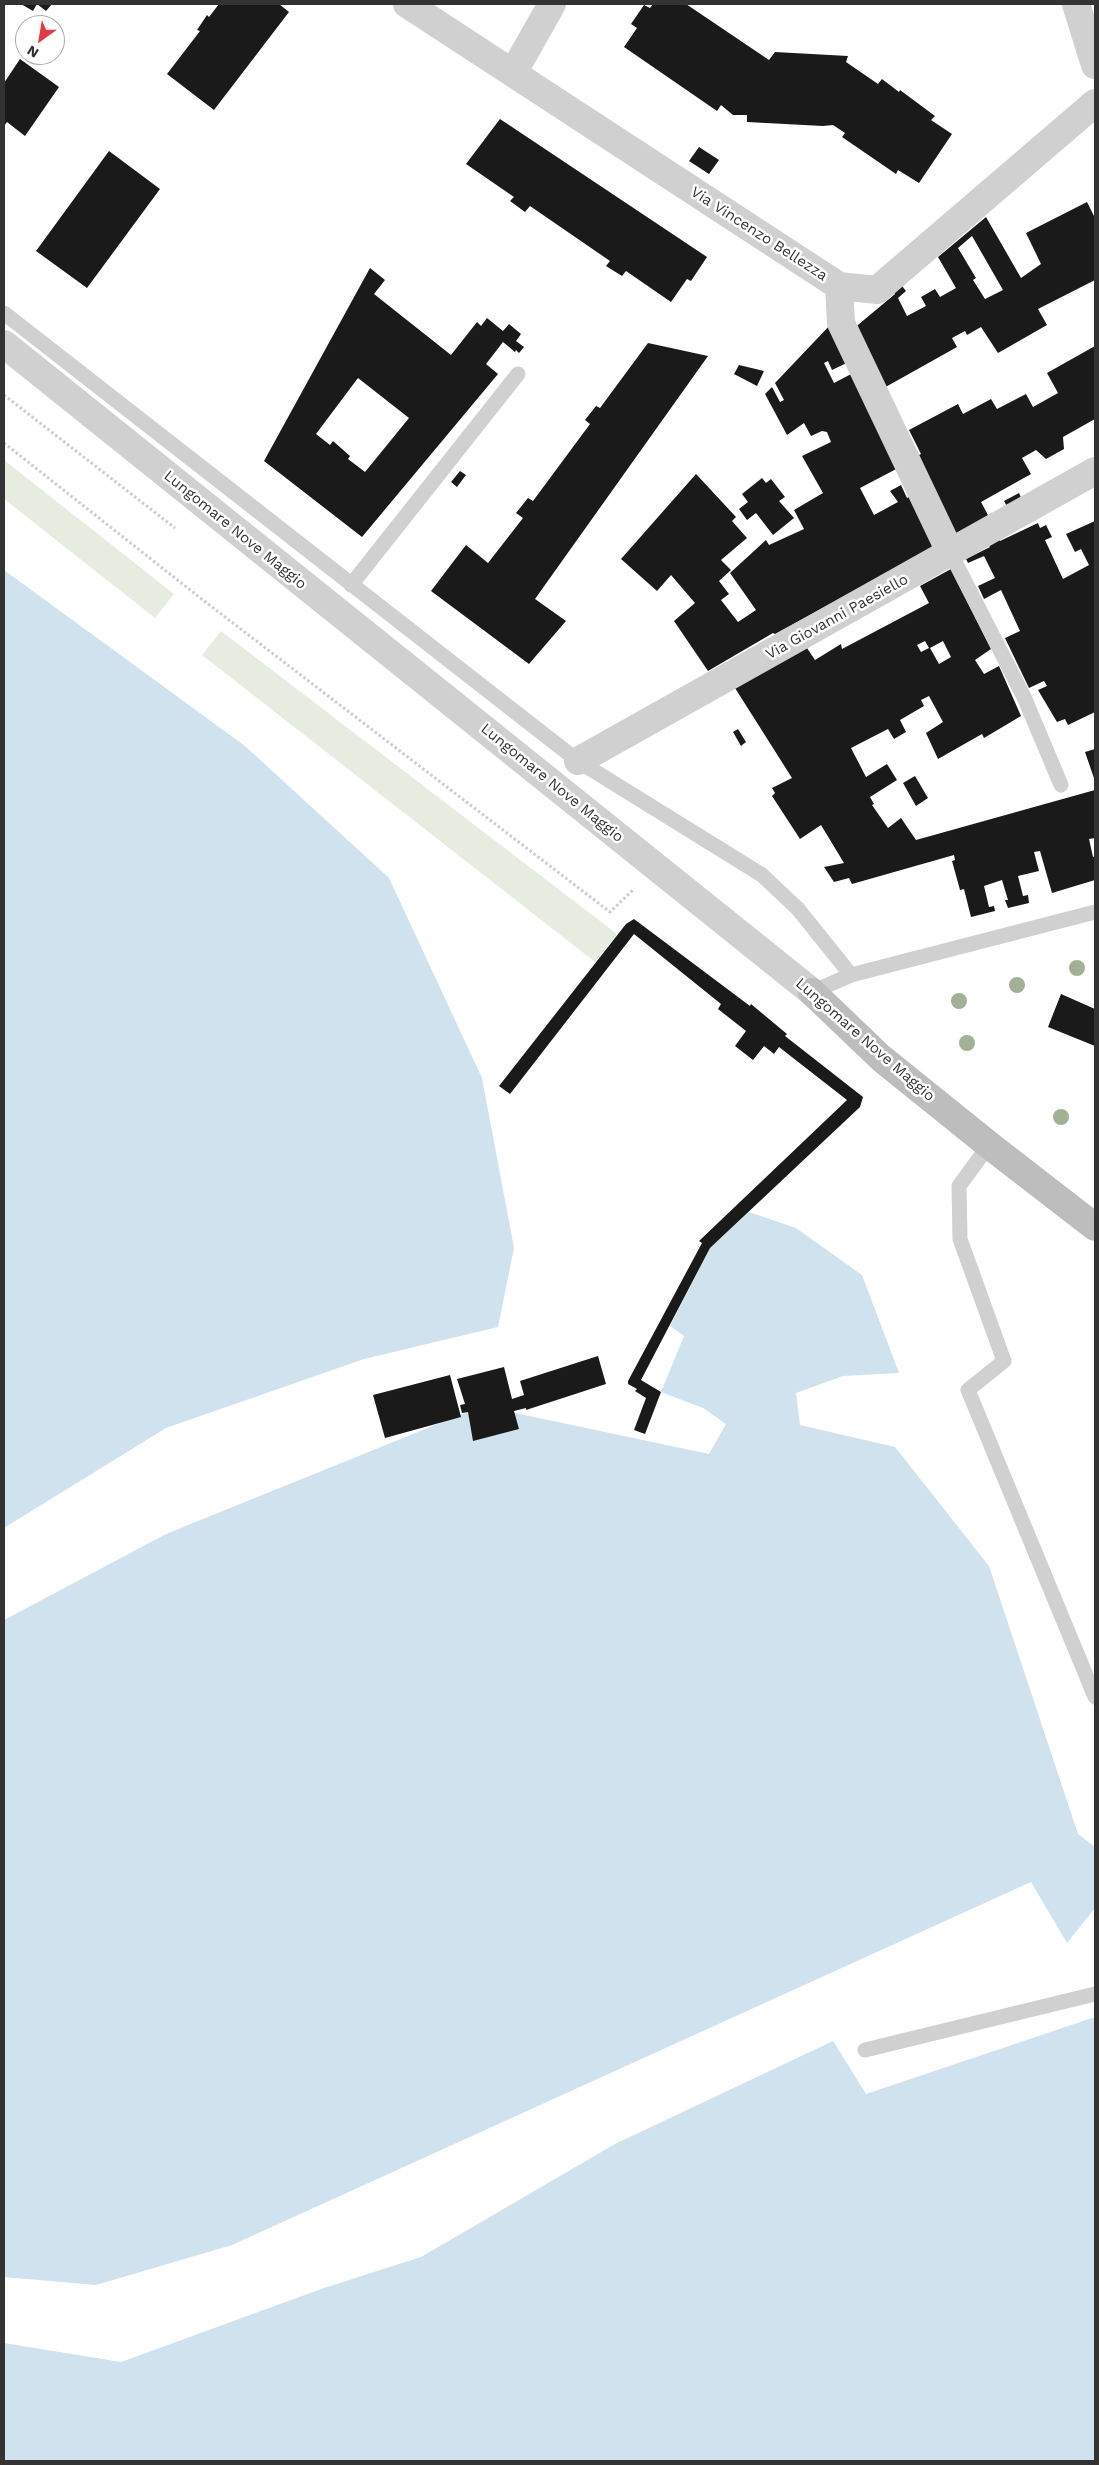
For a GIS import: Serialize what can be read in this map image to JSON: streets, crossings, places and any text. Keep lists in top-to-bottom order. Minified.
{"streets":{"street":["Via Vincenzo Bellezza","Lungomare Nove Maggio","Via Giovanni Paesiello"]},"north":"bottom left"}
